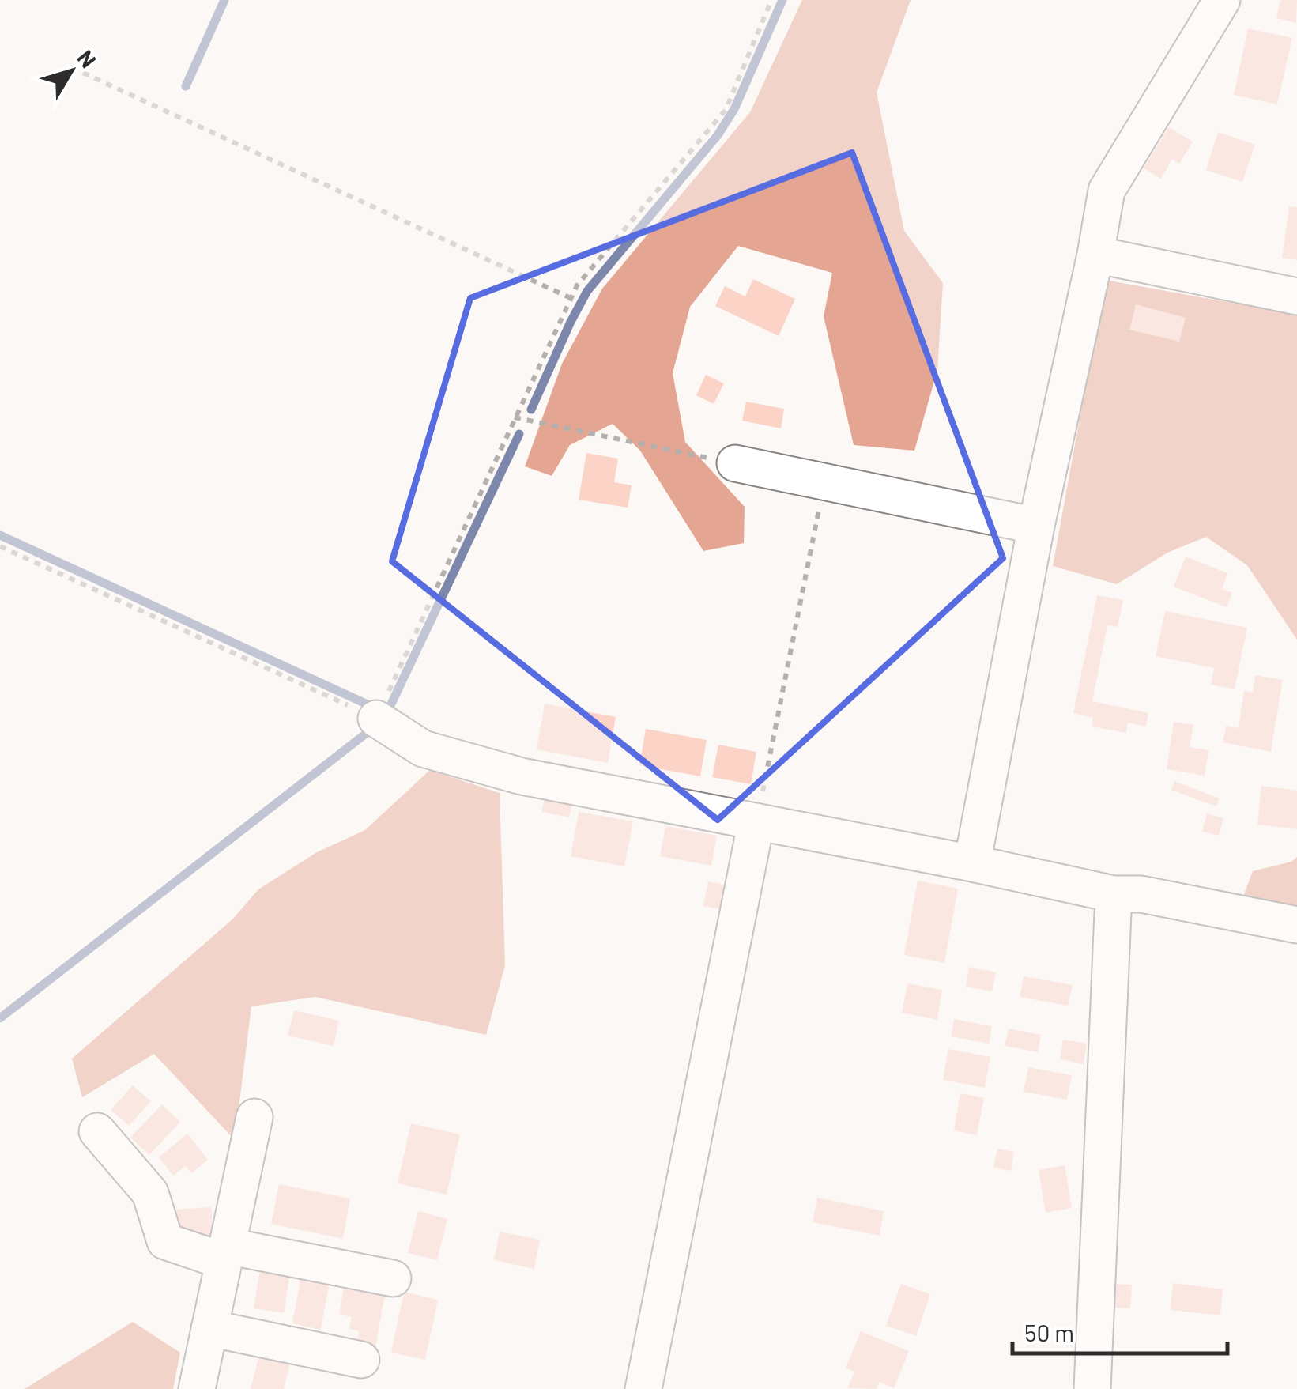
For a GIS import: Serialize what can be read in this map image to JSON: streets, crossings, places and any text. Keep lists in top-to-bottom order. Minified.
{"scale_bar":"50 m","north":"top right"}
